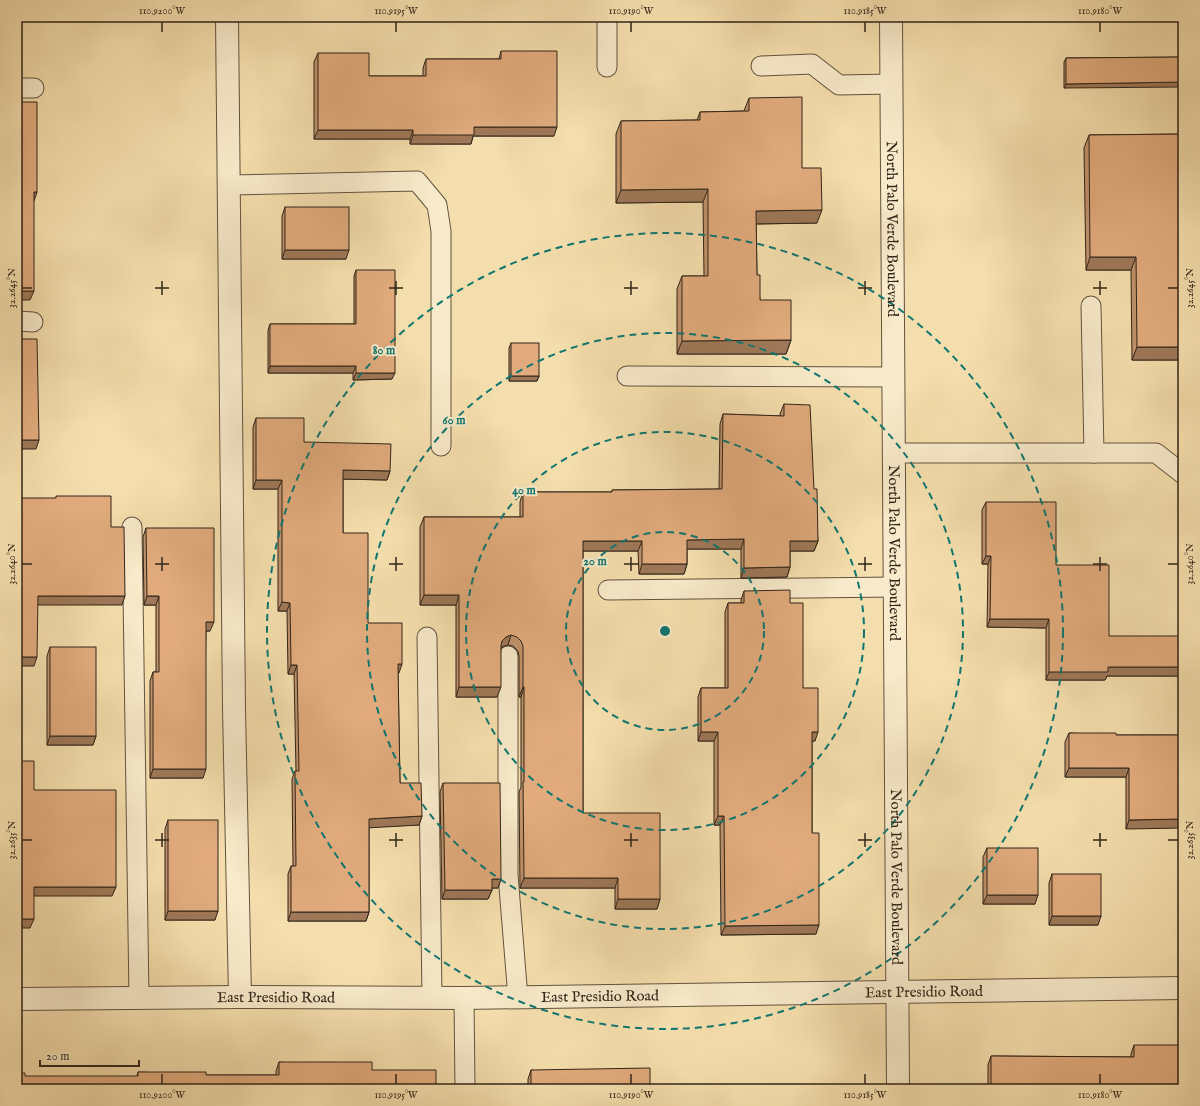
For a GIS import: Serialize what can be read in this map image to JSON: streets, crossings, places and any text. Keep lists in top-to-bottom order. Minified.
{"streets":{"street":["North Palo Verde Boulevard","East Presidio Road"]},"crossings":[["North Palo Verde Boulevard","East Presidio Road"]],"scale_bar":"20 m","coordinates":["110.9200°W","110.9195°W","110.9190°W","110.9185°W","110.9180°W","32.2645°N","32.2640°N","32.2635°N"],"rings":["80 m","60 m","40 m","20 m"]}
